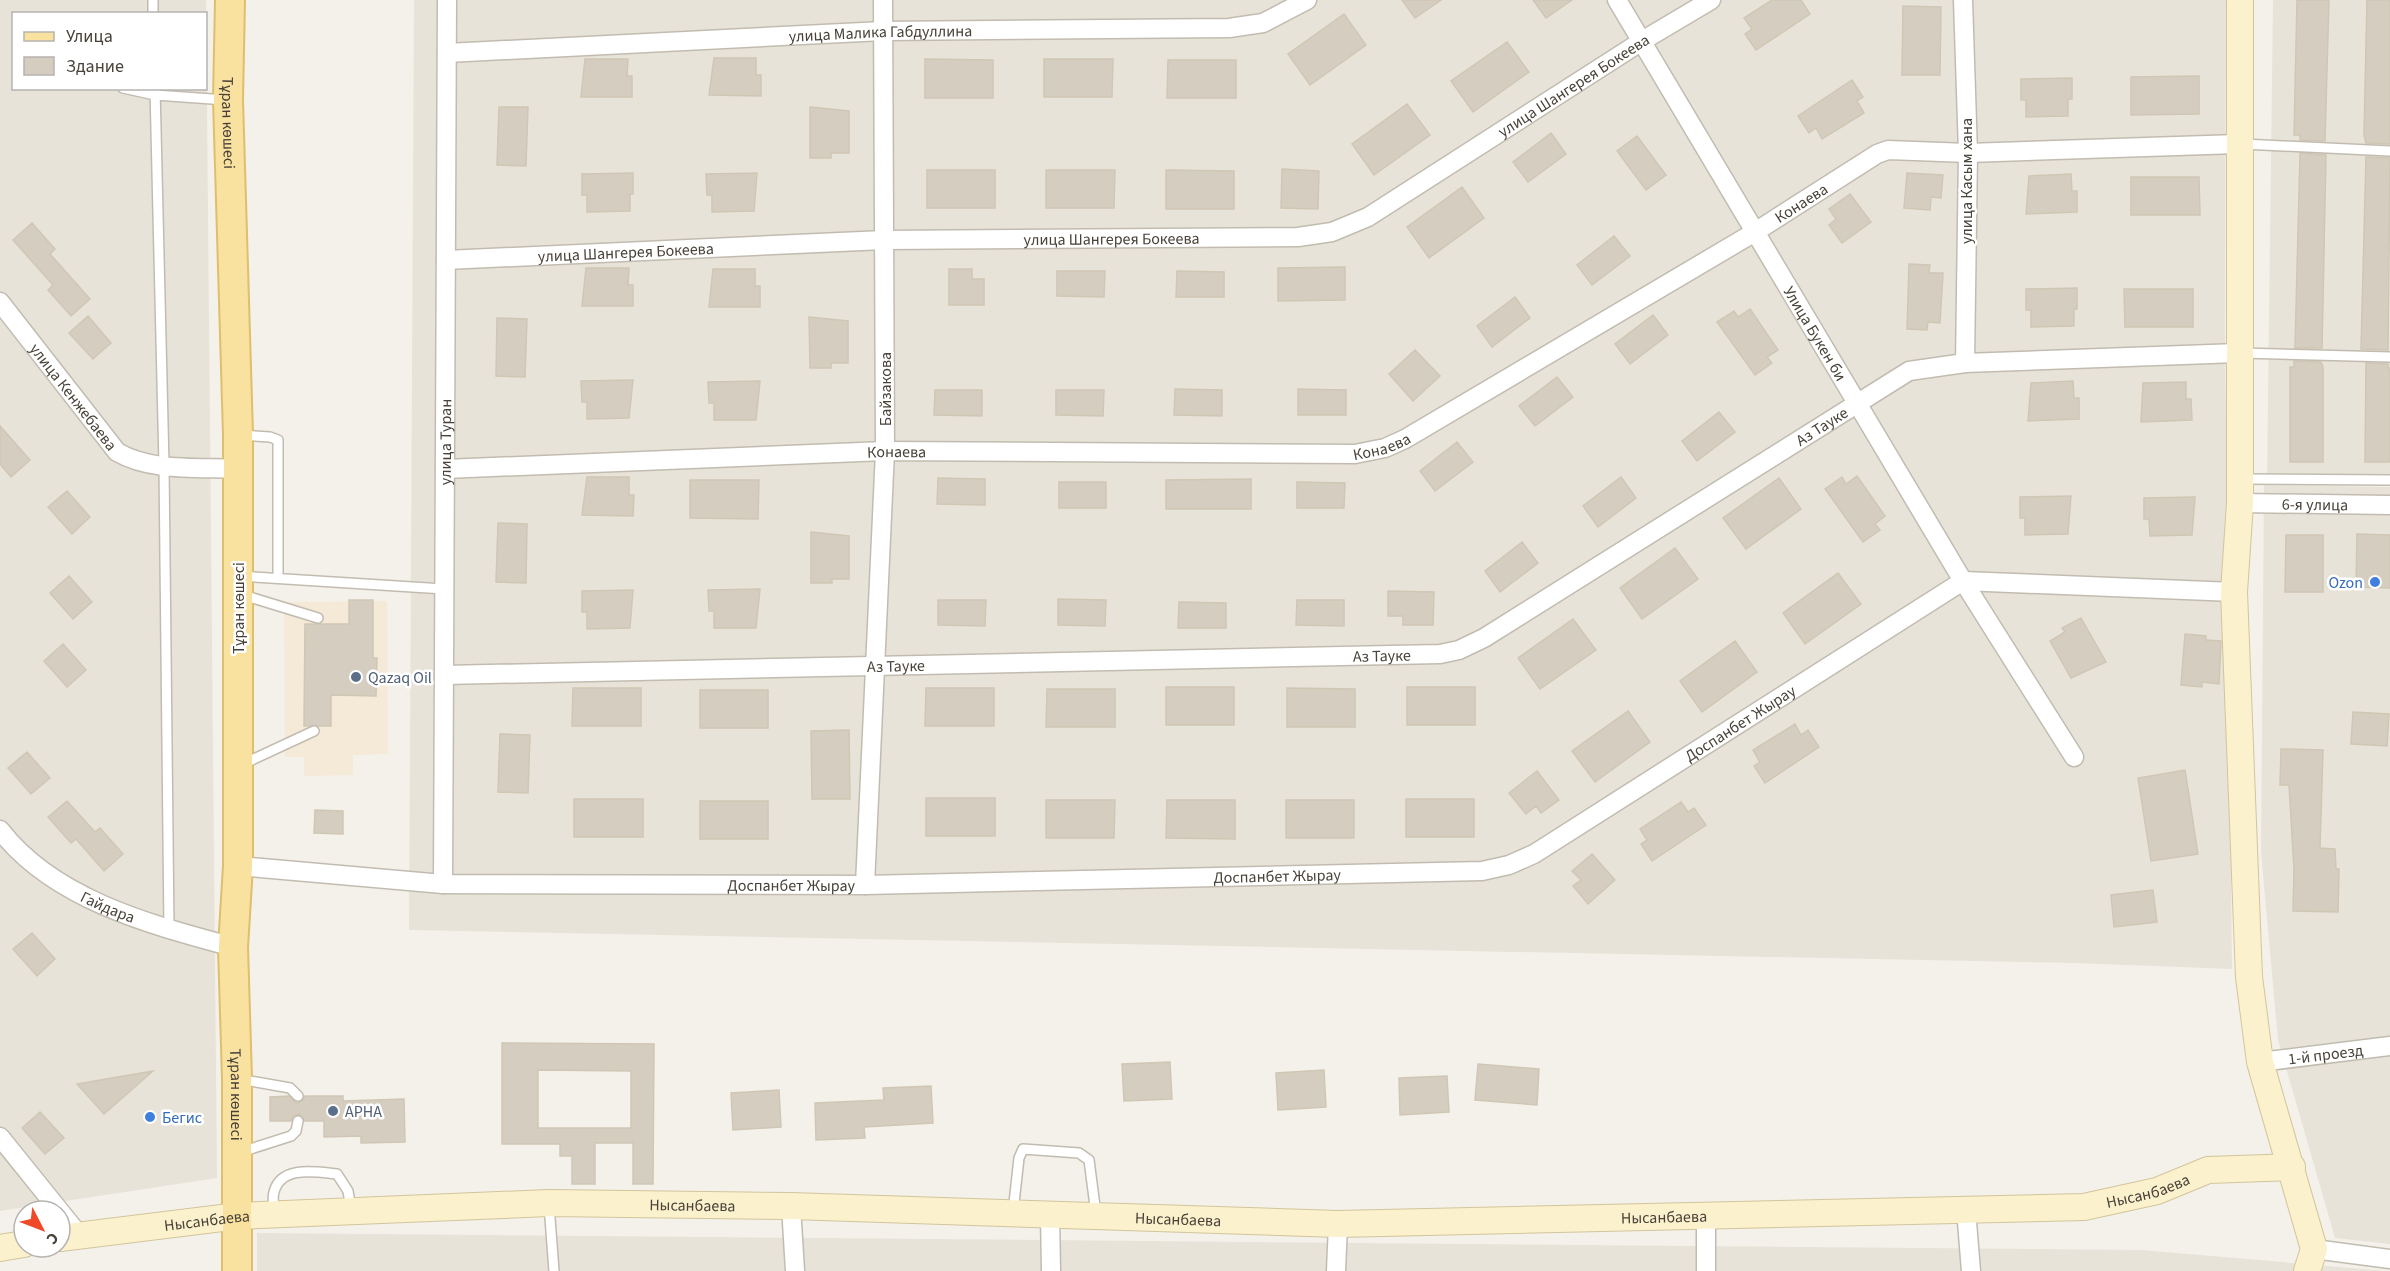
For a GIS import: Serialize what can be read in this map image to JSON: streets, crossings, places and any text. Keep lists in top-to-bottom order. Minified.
{"streets":{"main road":["Тұран көшесі"],"street":["улица Малика Габдуллина","улица Шангерея Бокеева","улица Касым хана","Конаева","Улица Букен би","Байзакова","улица Кенжебаева","Аз Тауке","улица Туран","6-я улица","Доспанбет Жырау","Гайдара","1-й проезд","Нысанбаева"]},"crossings":[["улица Малика Габдуллина","Байзакова"],["улица Малика Габдуллина","улица Туран"],["улица Шангерея Бокеева","Улица Букен би"],["улица Шангерея Бокеева","Байзакова"],["улица Шангерея Бокеева","улица Туран"],["Тұран көшесі","улица Кенжебаева"],["Тұран көшесі","Доспанбет Жырау"],["Тұран көшесі","Гайдара"],["Тұран көшесі","Нысанбаева"],["улица Касым хана","Конаева"],["улица Касым хана","Аз Тауке"],["Конаева","Улица Букен би"],["Конаева","Байзакова"],["Конаева","улица Туран"],["Улица Букен би","Аз Тауке"],["Улица Букен би","Доспанбет Жырау"],["Байзакова","Аз Тауке"],["Байзакова","Доспанбет Жырау"],["Аз Тауке","улица Туран"],["улица Туран","Доспанбет Жырау"]],"places":["Ozon","Qazaq Oil","АРНА","Бегис"],"legend":["Улица","Здание"],"north":"bottom right"}
